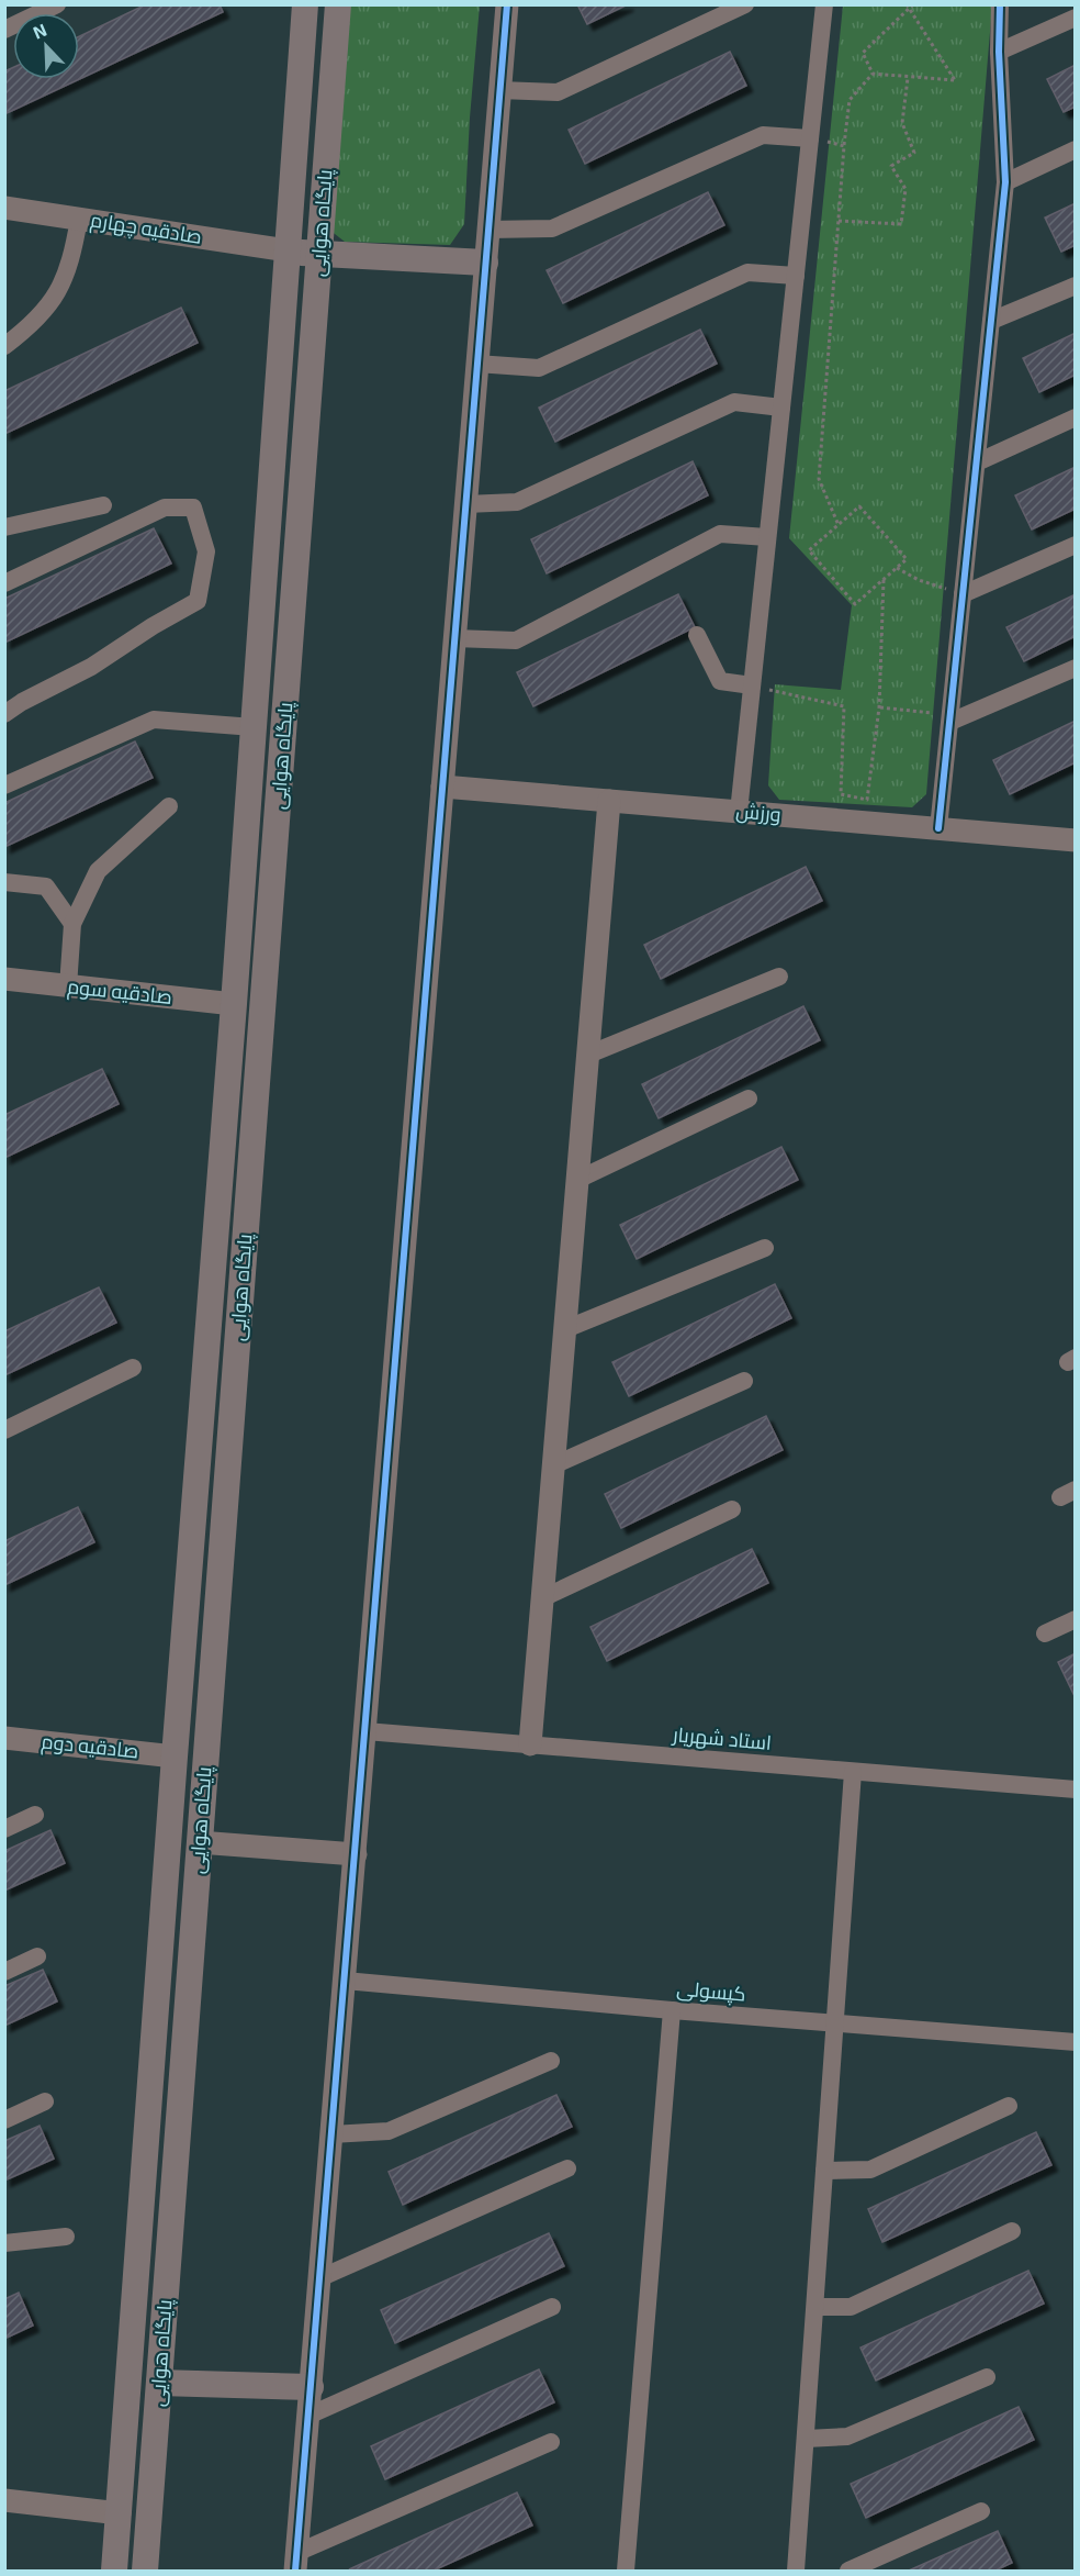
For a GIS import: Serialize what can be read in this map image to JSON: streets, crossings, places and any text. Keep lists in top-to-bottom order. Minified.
{"streets":{"main road":["پایگاه هوایی"],"street":["صادقیه چهارم","ورزش","صادقیه سوم","استاد شهریار","صادقیه دوم","کپسولی"]},"crossings":[["پایگاه هوایی","صادقیه چهارم"],["پایگاه هوایی","صادقیه سوم"],["پایگاه هوایی","صادقیه دوم"]],"north":"top left"}
